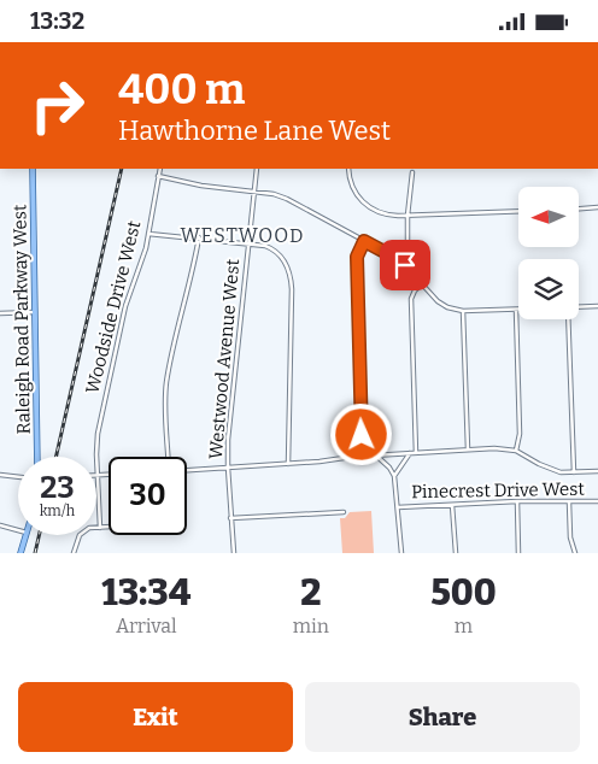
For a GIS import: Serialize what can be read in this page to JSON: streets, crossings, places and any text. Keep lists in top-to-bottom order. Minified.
{"streets":{"main road":["Raleigh Road Parkway West"],"street":["Woodside Drive West","Westwood Avenue West","Pinecrest Drive West"]},"districts":["WESTWOOD"],"north":"left","page":{"status":"13:32","turn":["400 m","Hawthorne Lane West"],"speed":"23 km/h","limit":"30","eta":["13:34","Arrival","2","min","500","m"],"buttons":["Exit","Share"]}}
